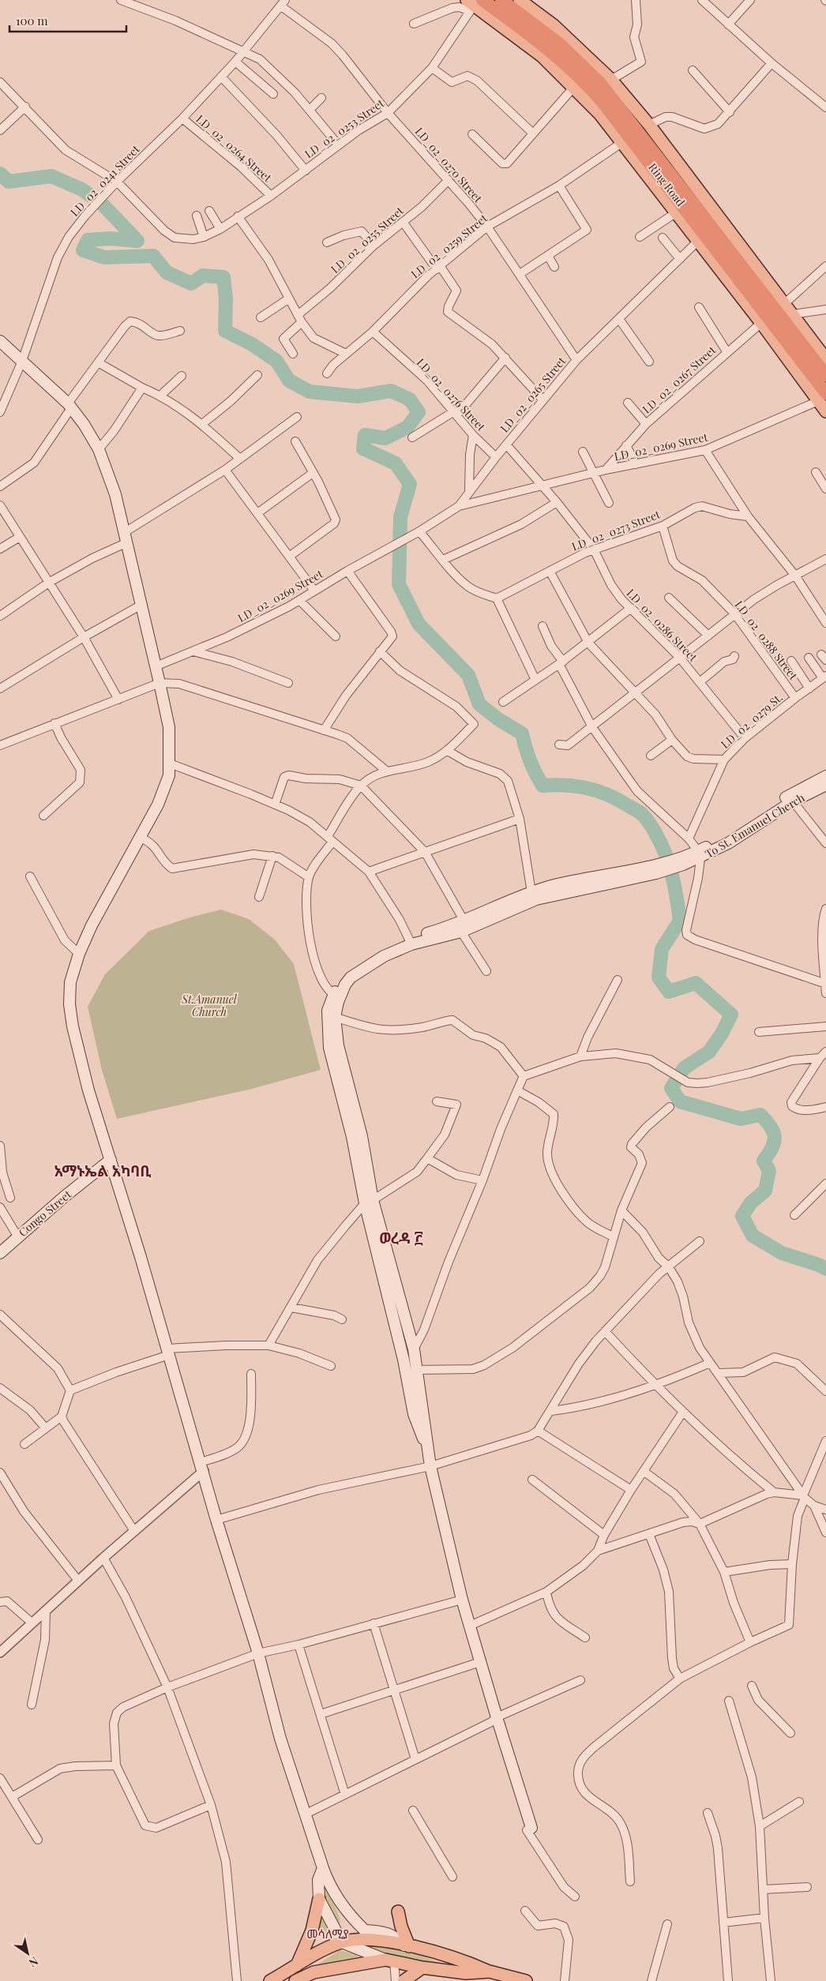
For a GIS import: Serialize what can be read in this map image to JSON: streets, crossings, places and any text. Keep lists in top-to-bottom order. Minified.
{"streets":{"highway":["Ring Road"],"main road":["To St. Emanuel Cherch","Congo Street"],"street":["LD_02_0253 Street","LD_02_0264 Street","LD_02_0270 Street","LD_02_0241 Street","LD_02_0255 Street","LD_02_0259 Street","LD_02_0267 Street","LD_02_0276 Street","LD_02_0265 Street","LD_02_0269 Street","LD_02_0273 Street","LD_02_0286 Street","LD_02_0288 Street","LD_02_0279 St."]},"crossings":[["LD_02_0253 Street","LD_02_0264 Street"],["LD_02_0253 Street","LD_02_0270 Street"],["LD_02_0253 Street","LD_02_0241 Street"],["LD_02_0253 Street","Ring Road"],["LD_02_0264 Street","LD_02_0241 Street"],["LD_02_0270 Street","LD_02_0241 Street"],["LD_02_0270 Street","LD_02_0255 Street"],["LD_02_0270 Street","LD_02_0259 Street"],["LD_02_0270 Street","LD_02_0265 Street"],["Ring Road","LD_02_0269 Street"],["LD_02_0259 Street","LD_02_0276 Street"],["LD_02_0267 Street","LD_02_0269 Street"],["LD_02_0276 Street","LD_02_0265 Street"],["LD_02_0265 Street","LD_02_0269 Street"],["LD_02_0265 Street","LD_02_0286 Street"],["LD_02_0269 Street","LD_02_0286 Street"],["LD_02_0273 Street","LD_02_0286 Street"],["LD_02_0273 Street","LD_02_0288 Street"],["LD_02_0286 Street","LD_02_0279 St."],["LD_02_0288 Street","LD_02_0279 St."]],"districts":["አማኑኤል አካባቢ","ወረዳ ፫","መሳለሚያ"],"parks":["St.Amanuel Church"],"scale_bar":"100 m","north":"bottom right"}
